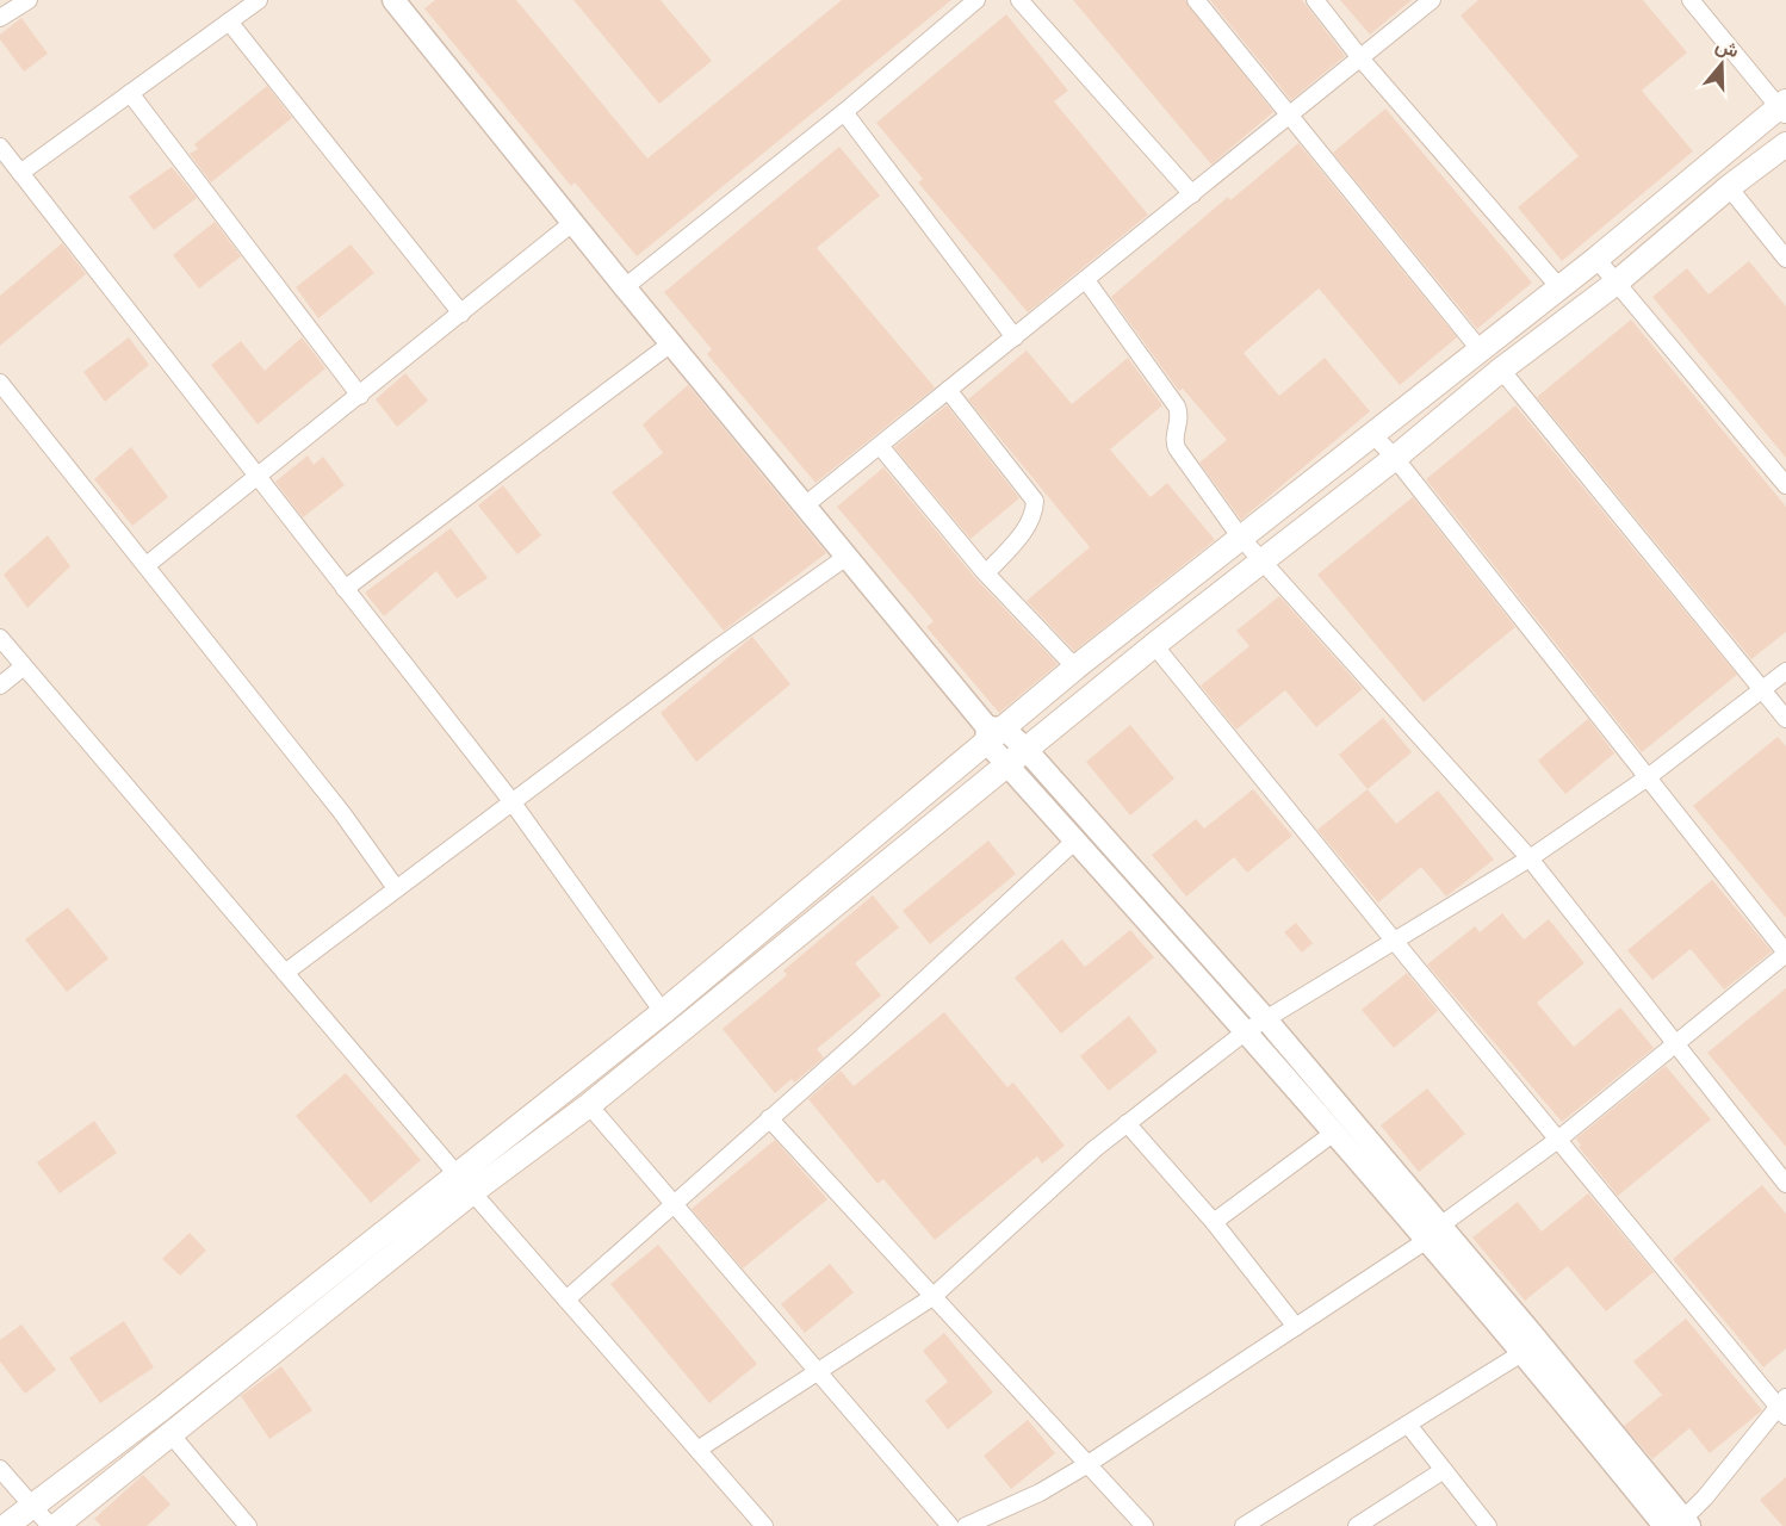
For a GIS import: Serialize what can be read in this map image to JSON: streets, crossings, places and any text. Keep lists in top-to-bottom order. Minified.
{"north":"top"}
